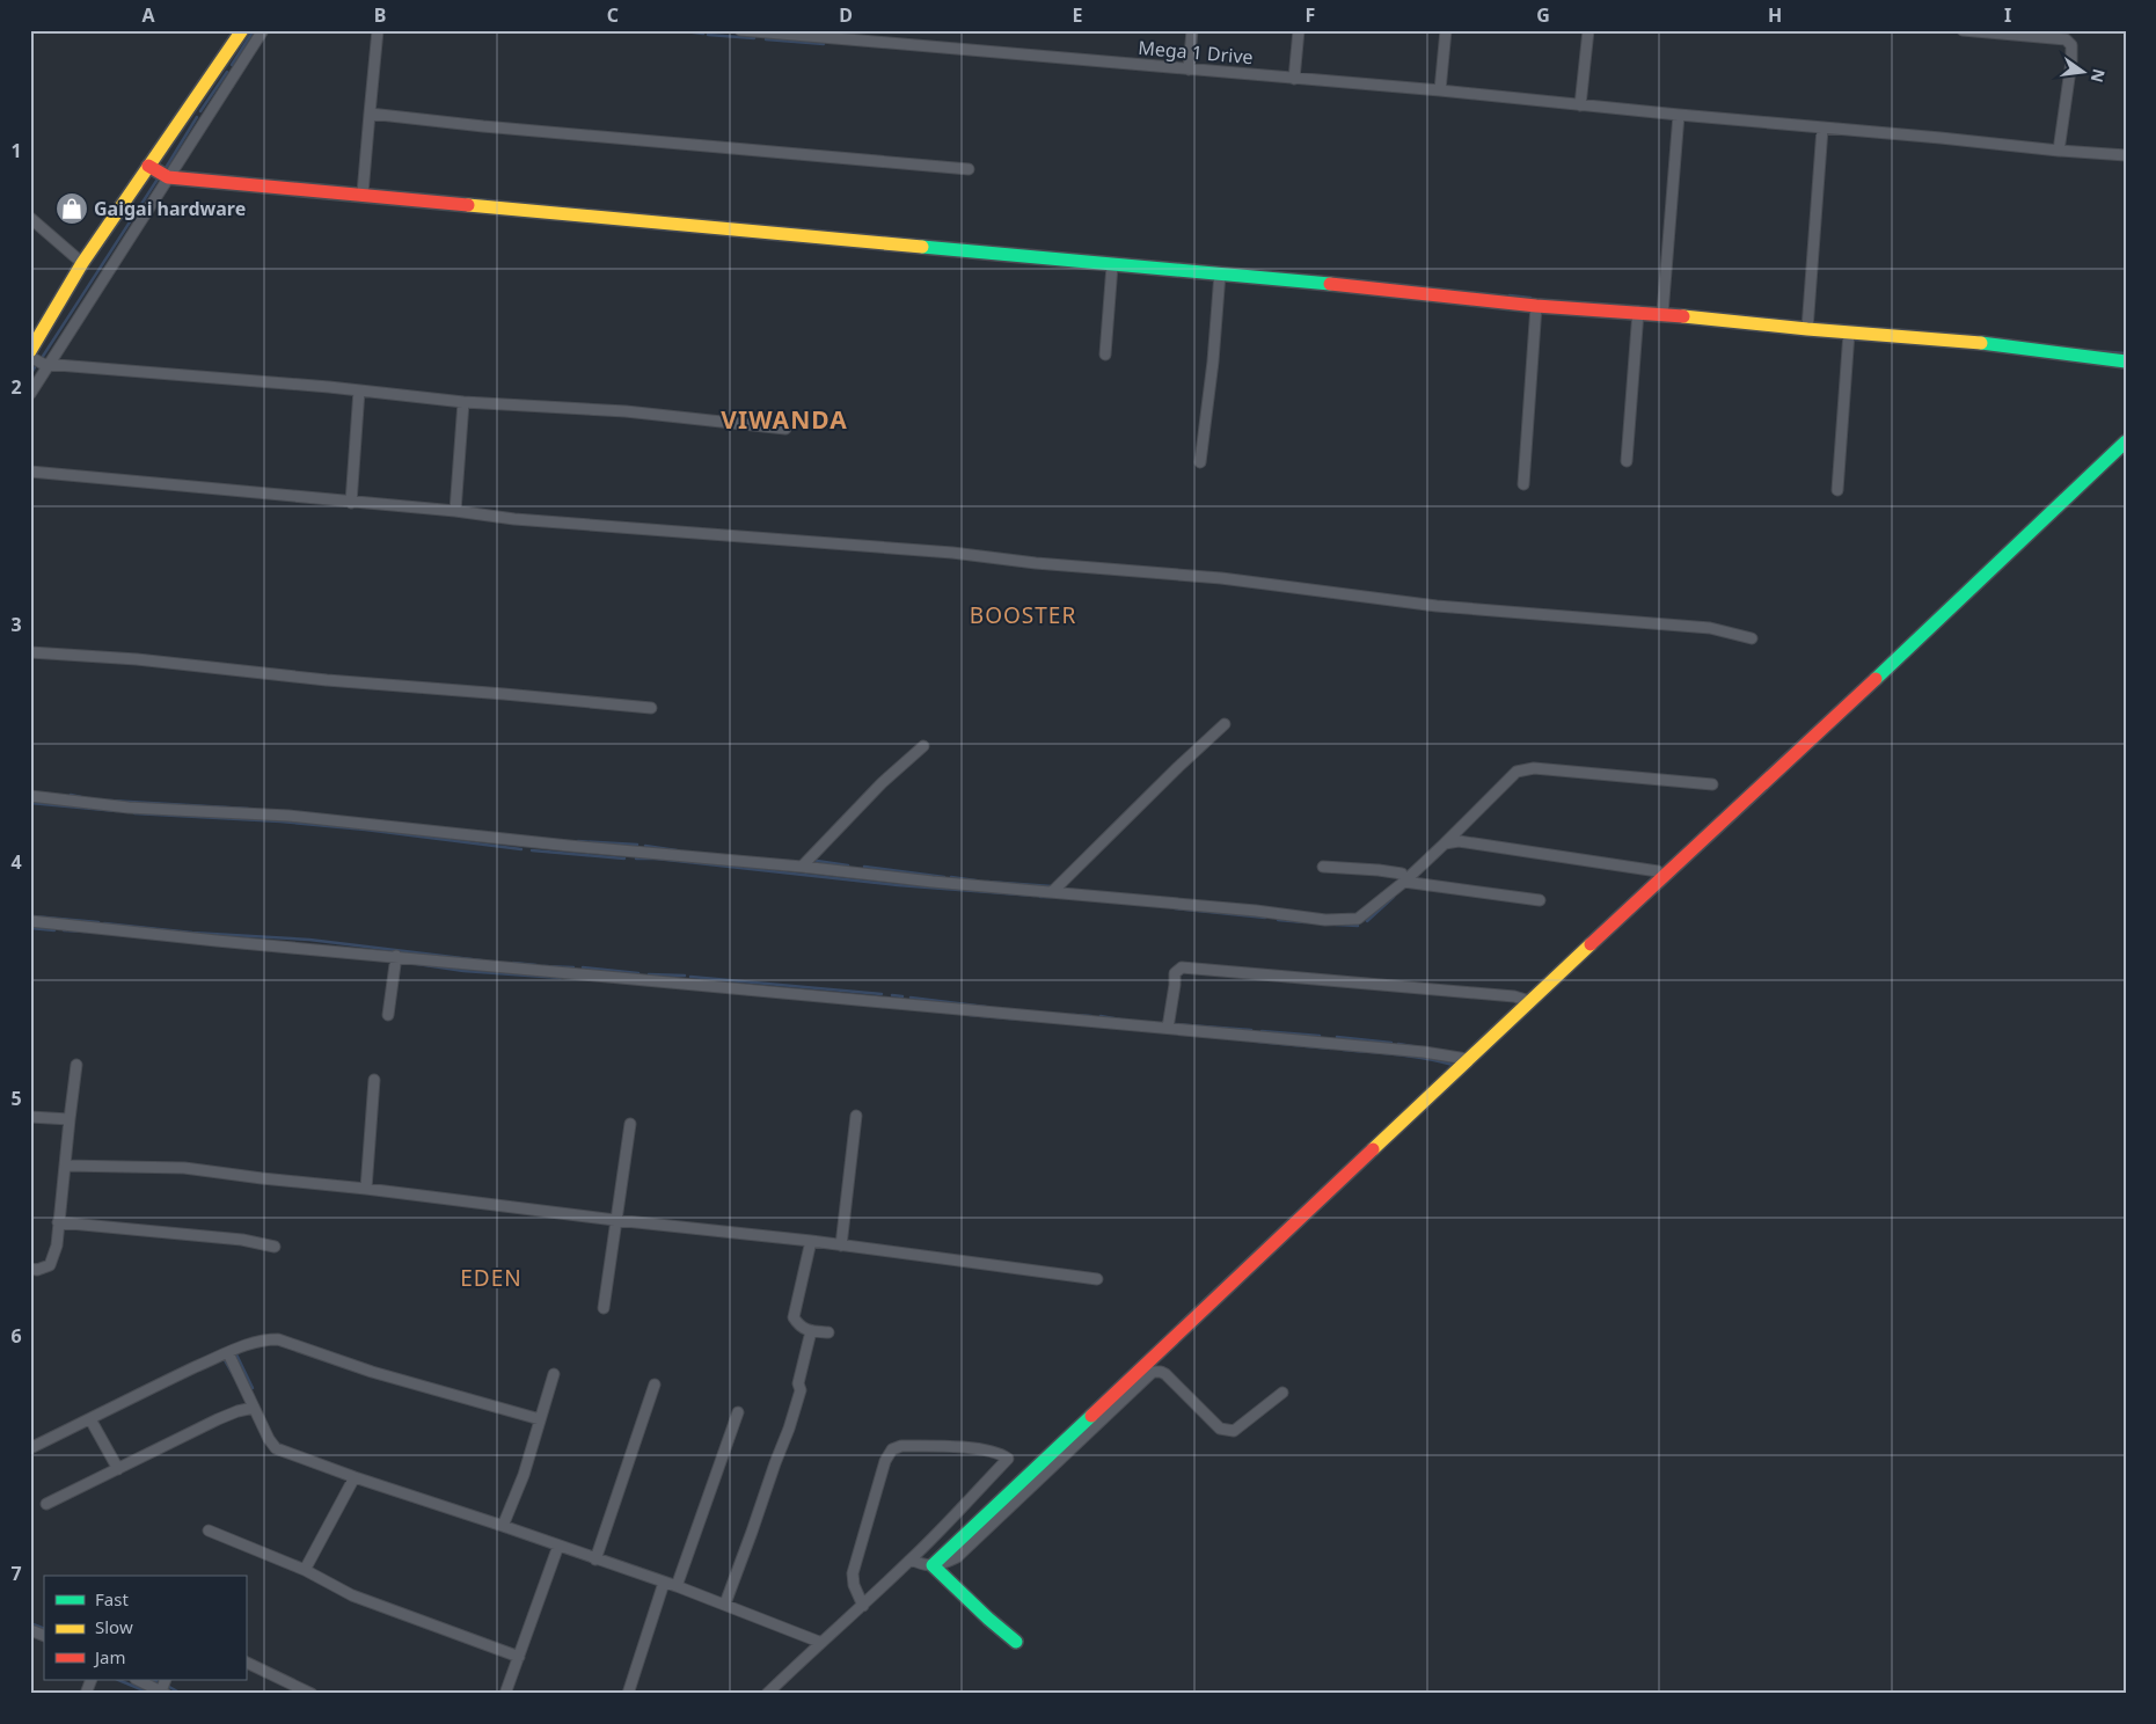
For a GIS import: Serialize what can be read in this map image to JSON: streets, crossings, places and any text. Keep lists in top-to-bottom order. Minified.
{"streets":{"street":["Mega 1 Drive"]},"districts":["VIWANDA","BOOSTER","EDEN"],"places":{"shop":["Gaigai hardware"]},"legend":["Fast","Slow","Jam"],"north":"right","grid":{"columns":["A","B","C","D","E","F","G","H","I"],"rows":["1","2","3","4","5","6","7"]}}
